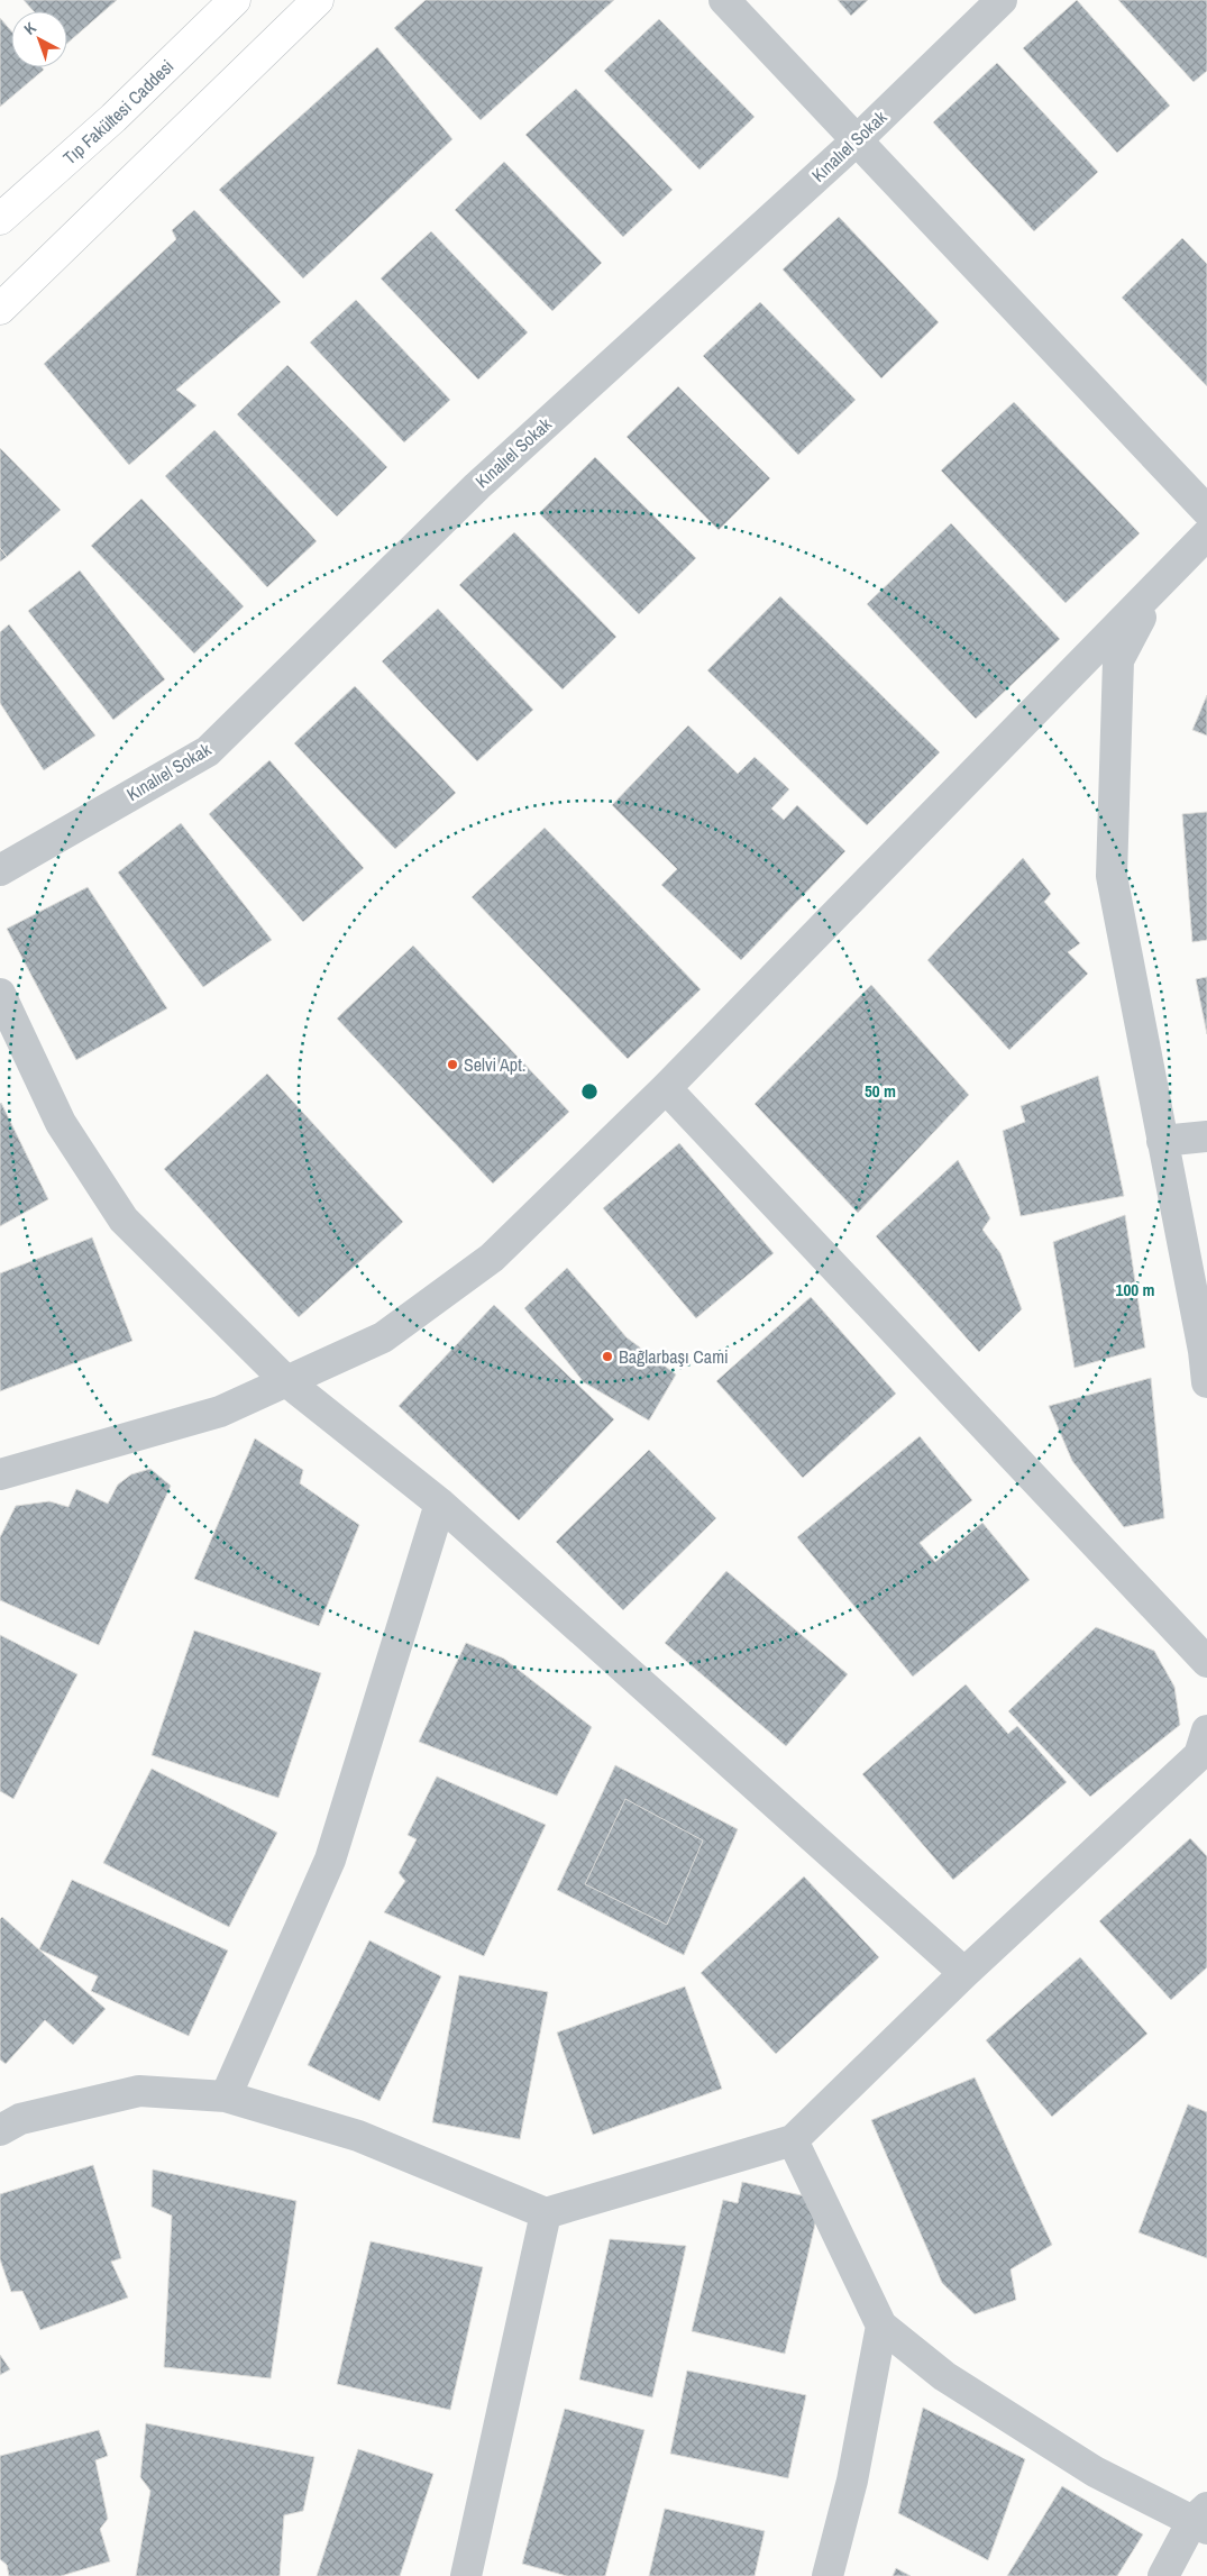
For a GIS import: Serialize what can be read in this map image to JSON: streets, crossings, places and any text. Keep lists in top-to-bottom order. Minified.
{"streets":{"main road":["Tıp Fakültesi Caddesi"],"street":["Kınalıel Sokak"]},"places":["Selvi Apt.","Bağlarbaşı Cami"],"north":"top left","rings":["50 m","100 m"]}
